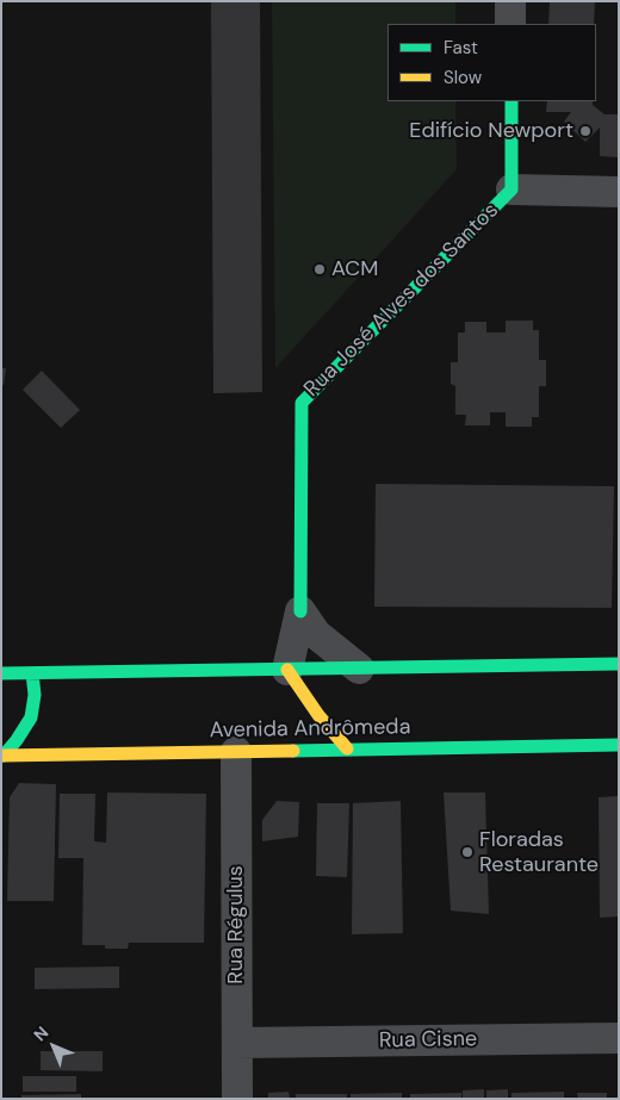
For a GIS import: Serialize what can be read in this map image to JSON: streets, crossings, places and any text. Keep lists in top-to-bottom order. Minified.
{"streets":{"main road":["Rua José Alves dos Santos","Avenida Andrômeda"],"street":["Rua Régulus","Rua Cisne"]},"crossings":[["Avenida Andrômeda","Rua Régulus"],["Rua Régulus","Rua Cisne"]],"places":["Edifício Newport","ACM","Floradas Restaurante"],"legend":["Fast","Slow"],"north":"top left"}
